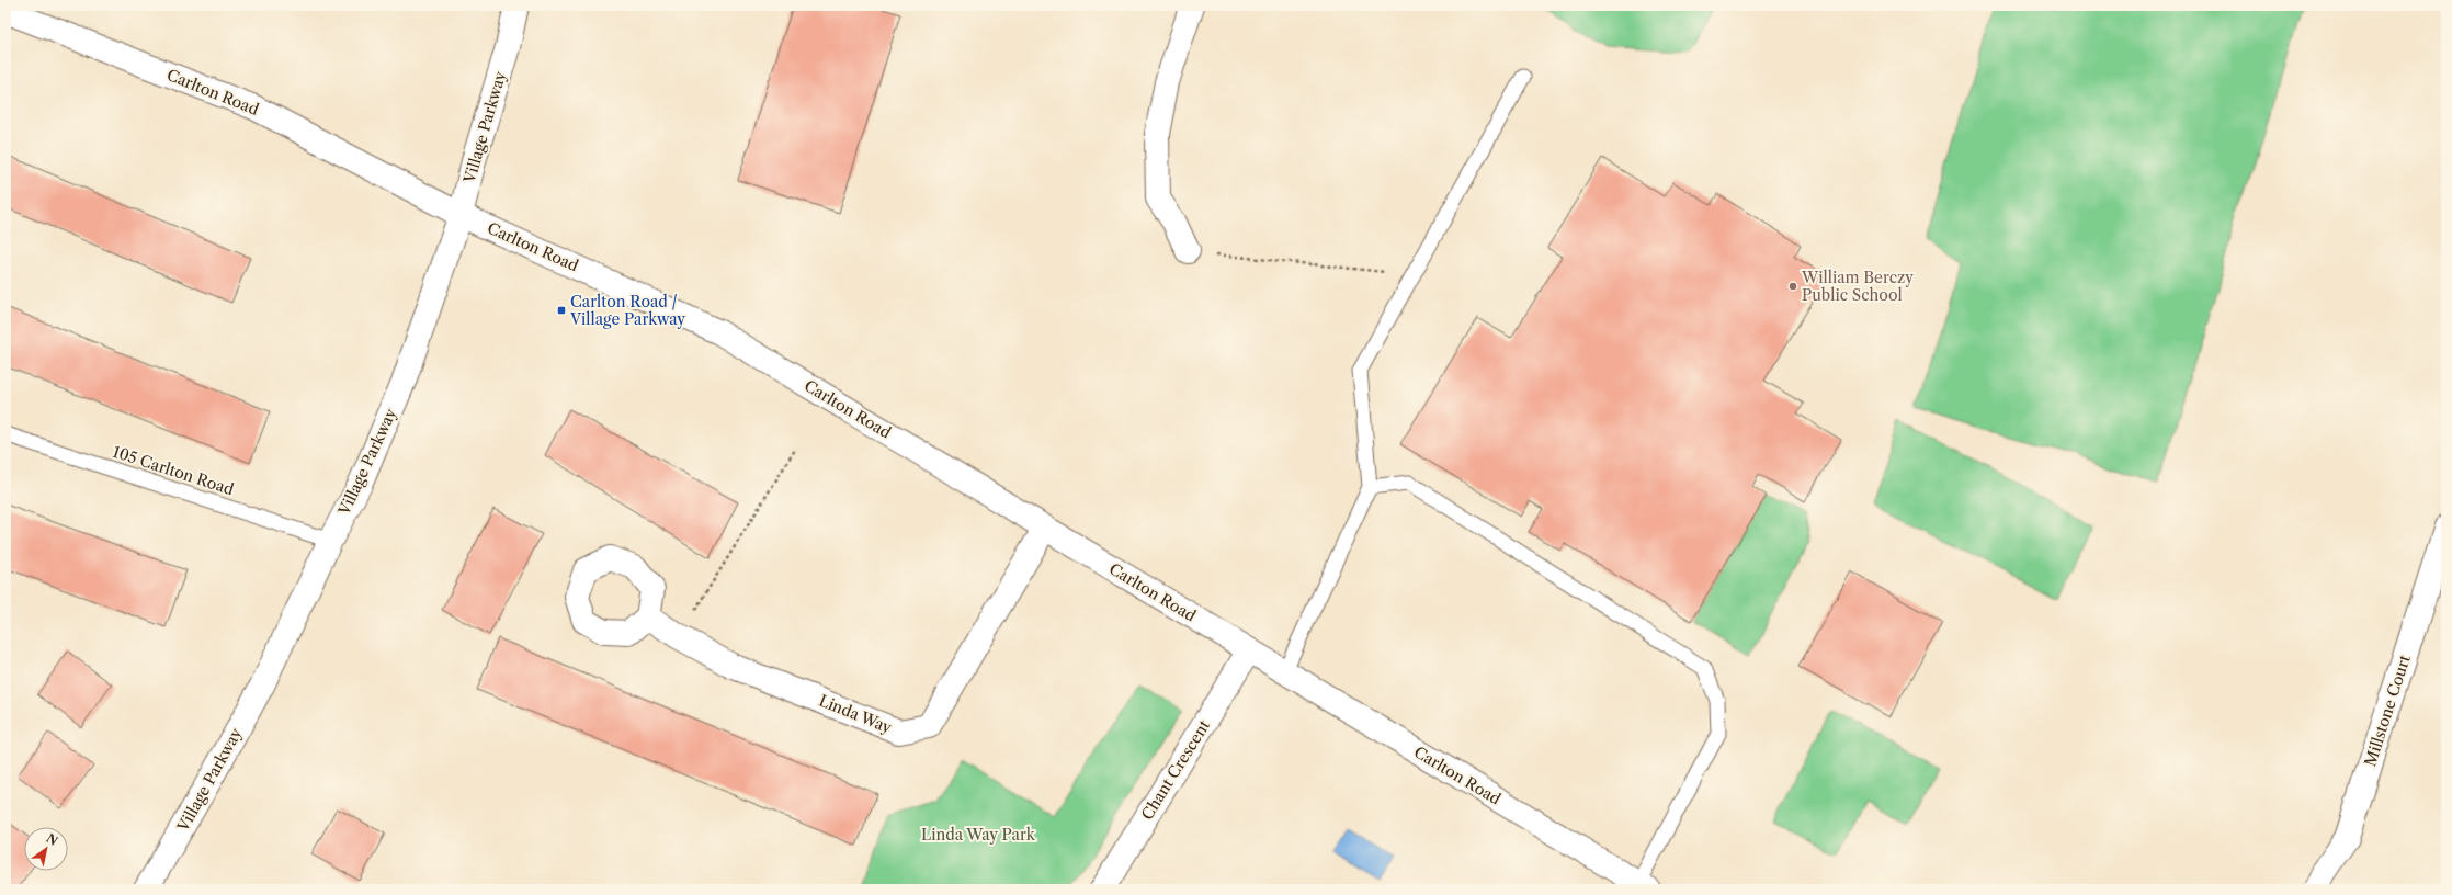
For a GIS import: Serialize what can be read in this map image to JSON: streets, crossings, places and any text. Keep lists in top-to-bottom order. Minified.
{"streets":{"main road":["Carlton Road","Village Parkway","Millstone Court","Linda Way","Chant Crescent"],"lane":["105 Carlton Road"]},"crossings":[["Carlton Road","Village Parkway"],["Carlton Road","Linda Way"],["Carlton Road","Chant Crescent"],["Village Parkway","105 Carlton Road"]],"parks":["Linda Way Park"],"places":{"other":["William Berczy Public School"],"transit":["Carlton Road / Village Parkway"]},"north":"top right"}
